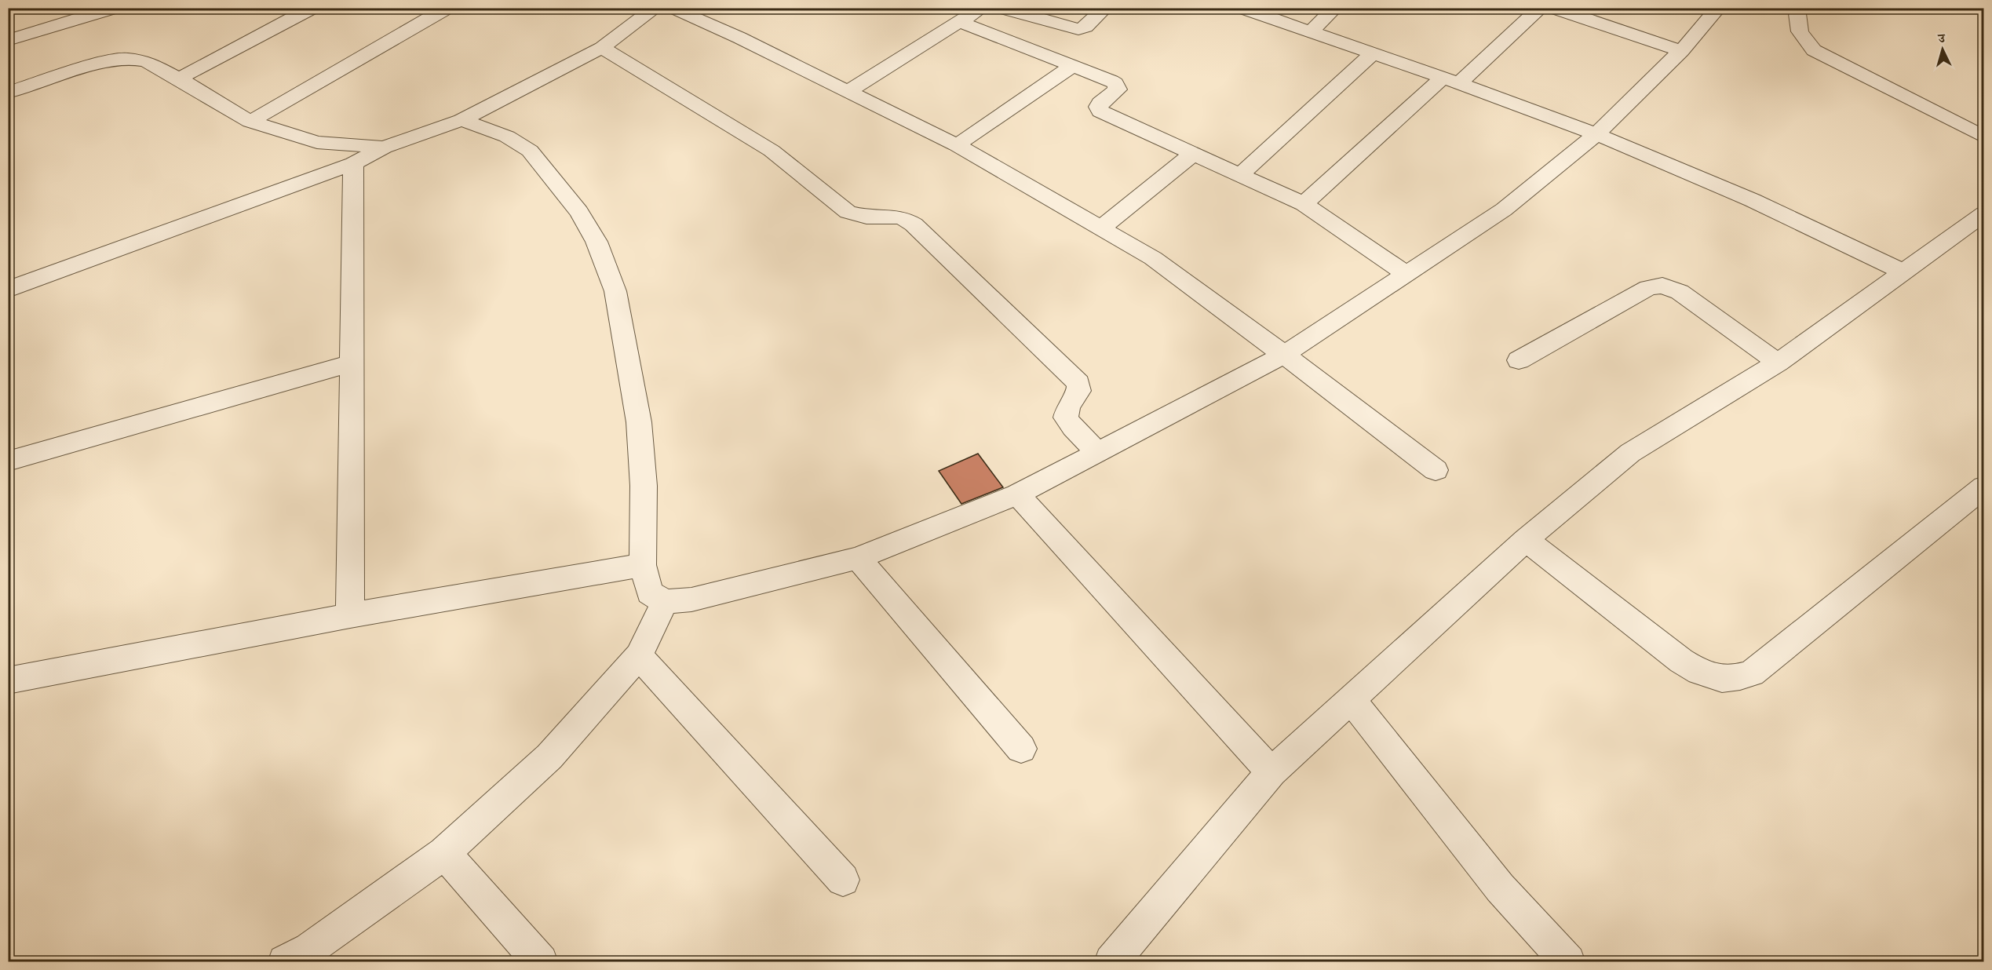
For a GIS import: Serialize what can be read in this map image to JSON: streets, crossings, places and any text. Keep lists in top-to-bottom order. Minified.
{"north":"top"}
